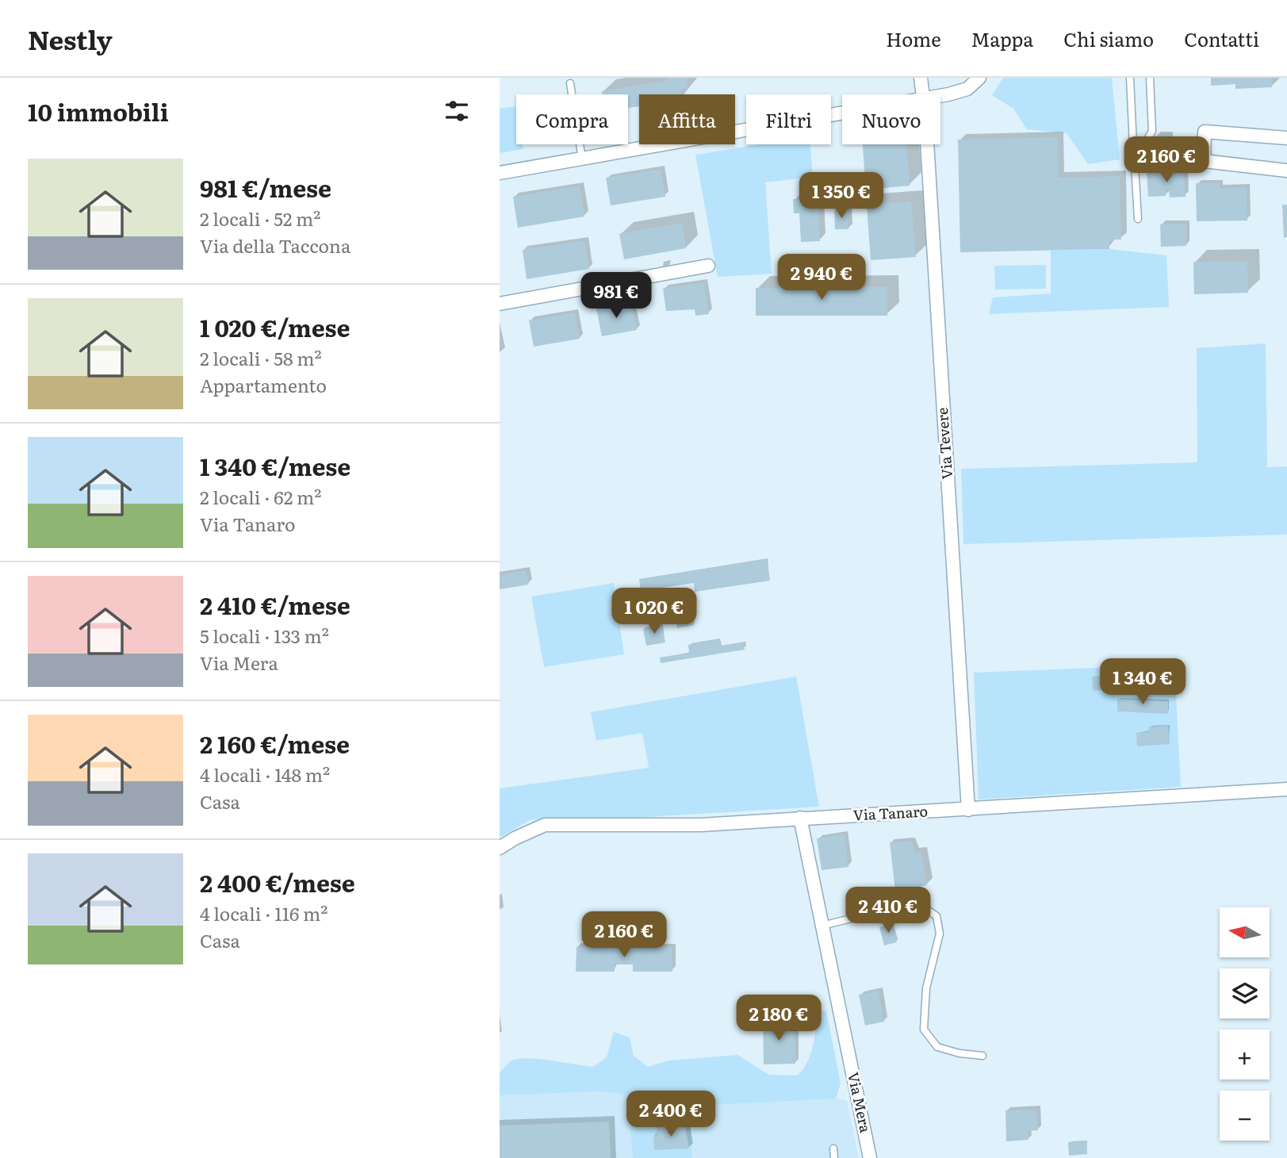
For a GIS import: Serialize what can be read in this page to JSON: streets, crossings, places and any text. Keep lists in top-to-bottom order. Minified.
{"streets":{"street":["Via Tevere","Via Tanaro","Via Mera"]},"crossings":[["Via Tevere","Via Tanaro"],["Via Tanaro","Via Mera"]],"north":"left","page":{"header":"Nestly","nav":["Home","Mappa","Chi siamo","Contatti"],"heading":"10 immobili","chip":["Compra","Affitta","Filtri","Nuovo"],"price":["2 160 €","1 350 €","2 940 €","981 €","1 020 €","1 340 €","2 410 €","2 160 €","2 180 €","2 400 €"],"list":[{"name":"981 €/mese","note":"2 locali · 52 m² · Via della Taccona"},{"name":"1 020 €/mese","note":"2 locali · 58 m² · Appartamento"},{"name":"1 340 €/mese","note":"2 locali · 62 m² · Via Tanaro"},{"name":"2 410 €/mese","note":"5 locali · 133 m² · Via Mera"},{"name":"2 160 €/mese","note":"4 locali · 148 m² · Casa"},{"name":"2 400 €/mese","note":"4 locali · 116 m² · Casa"}],"map_buttons":["+","−"]}}
